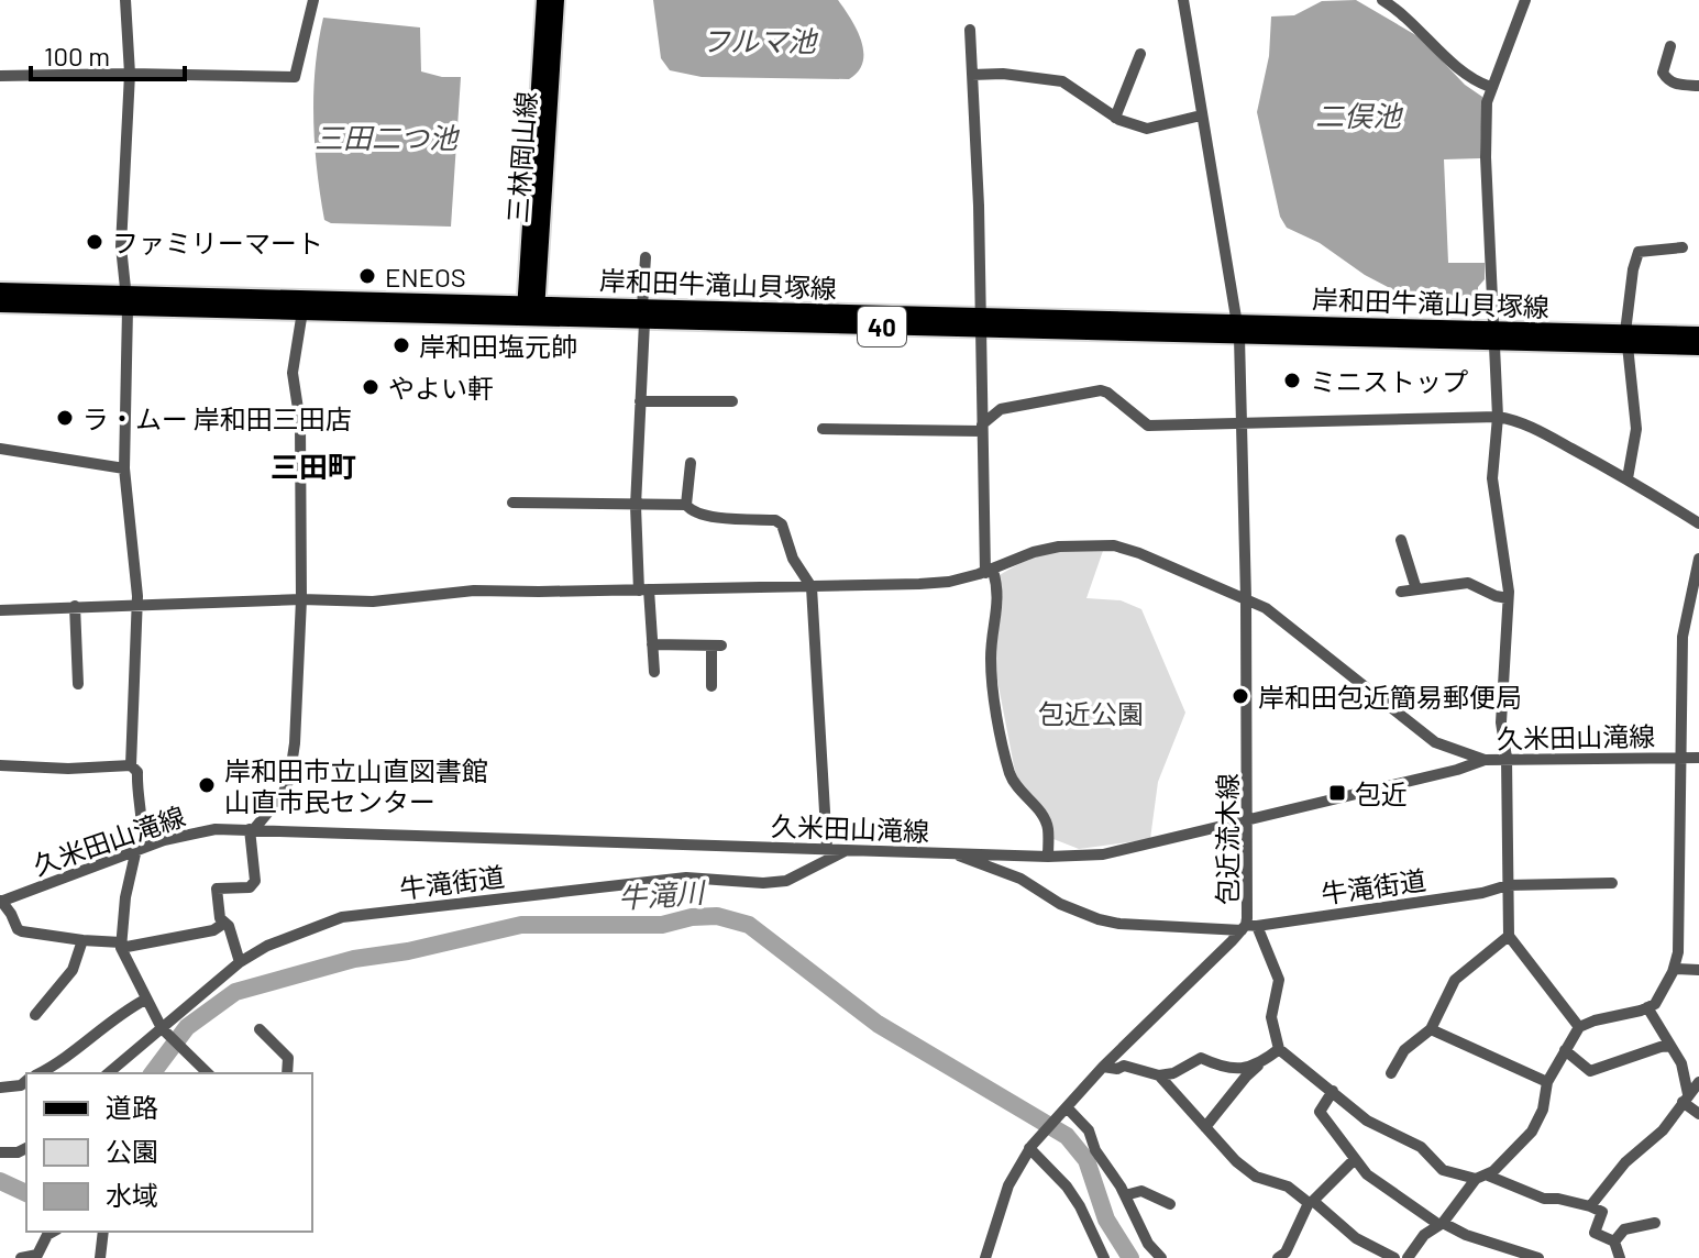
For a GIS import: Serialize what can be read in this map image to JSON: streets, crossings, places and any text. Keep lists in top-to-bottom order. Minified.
{"streets":{"main road":["三林岡山線","岸和田牛滝山貝塚線","40"],"street":["久米田山滝線","包近流木線","牛滝街道"]},"crossings":[["三林岡山線","岸和田牛滝山貝塚線"],["岸和田牛滝山貝塚線","包近流木線"],["久米田山滝線","包近流木線"],["久米田山滝線","牛滝街道"],["包近流木線","牛滝街道"]],"districts":["三田町"],"water":["フルマ池","二俣池","三田二つ池","牛滝川"],"parks":["包近公園"],"places":{"other":["ファミリーマート","ENEOS","岸和田塩元帥","ミニストップ","やよい軒","ラ・ムー 岸和田三田店","岸和田包近簡易郵便局","岸和田市立山直図書館 山直市民センター"],"transit":["包近"]},"legend":["道路","公園","水域"],"scale_bar":"100 m"}
